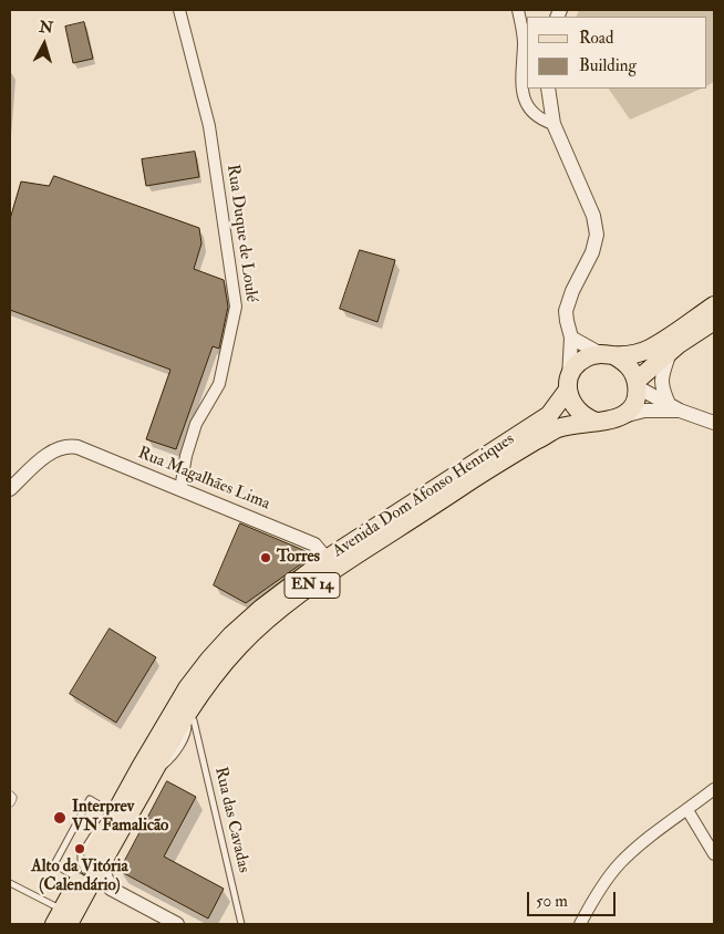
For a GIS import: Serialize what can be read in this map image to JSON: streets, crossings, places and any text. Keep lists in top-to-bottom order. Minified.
{"streets":{"main road":["Avenida Dom Afonso Henriques","EN 14"],"street":["Rua Duque de Loulé","Rua Magalhães Lima"],"lane":["Rua das Cavadas"]},"crossings":[["Rua Duque de Loulé","Rua Magalhães Lima"],["Rua Magalhães Lima","Avenida Dom Afonso Henriques"],["Avenida Dom Afonso Henriques","Rua das Cavadas"]],"places":["Torres","Interprev VN Famalicão","Alto da Vitória (Calendário)"],"legend":["Road","Building"],"scale_bar":"50 m","north":"top"}
